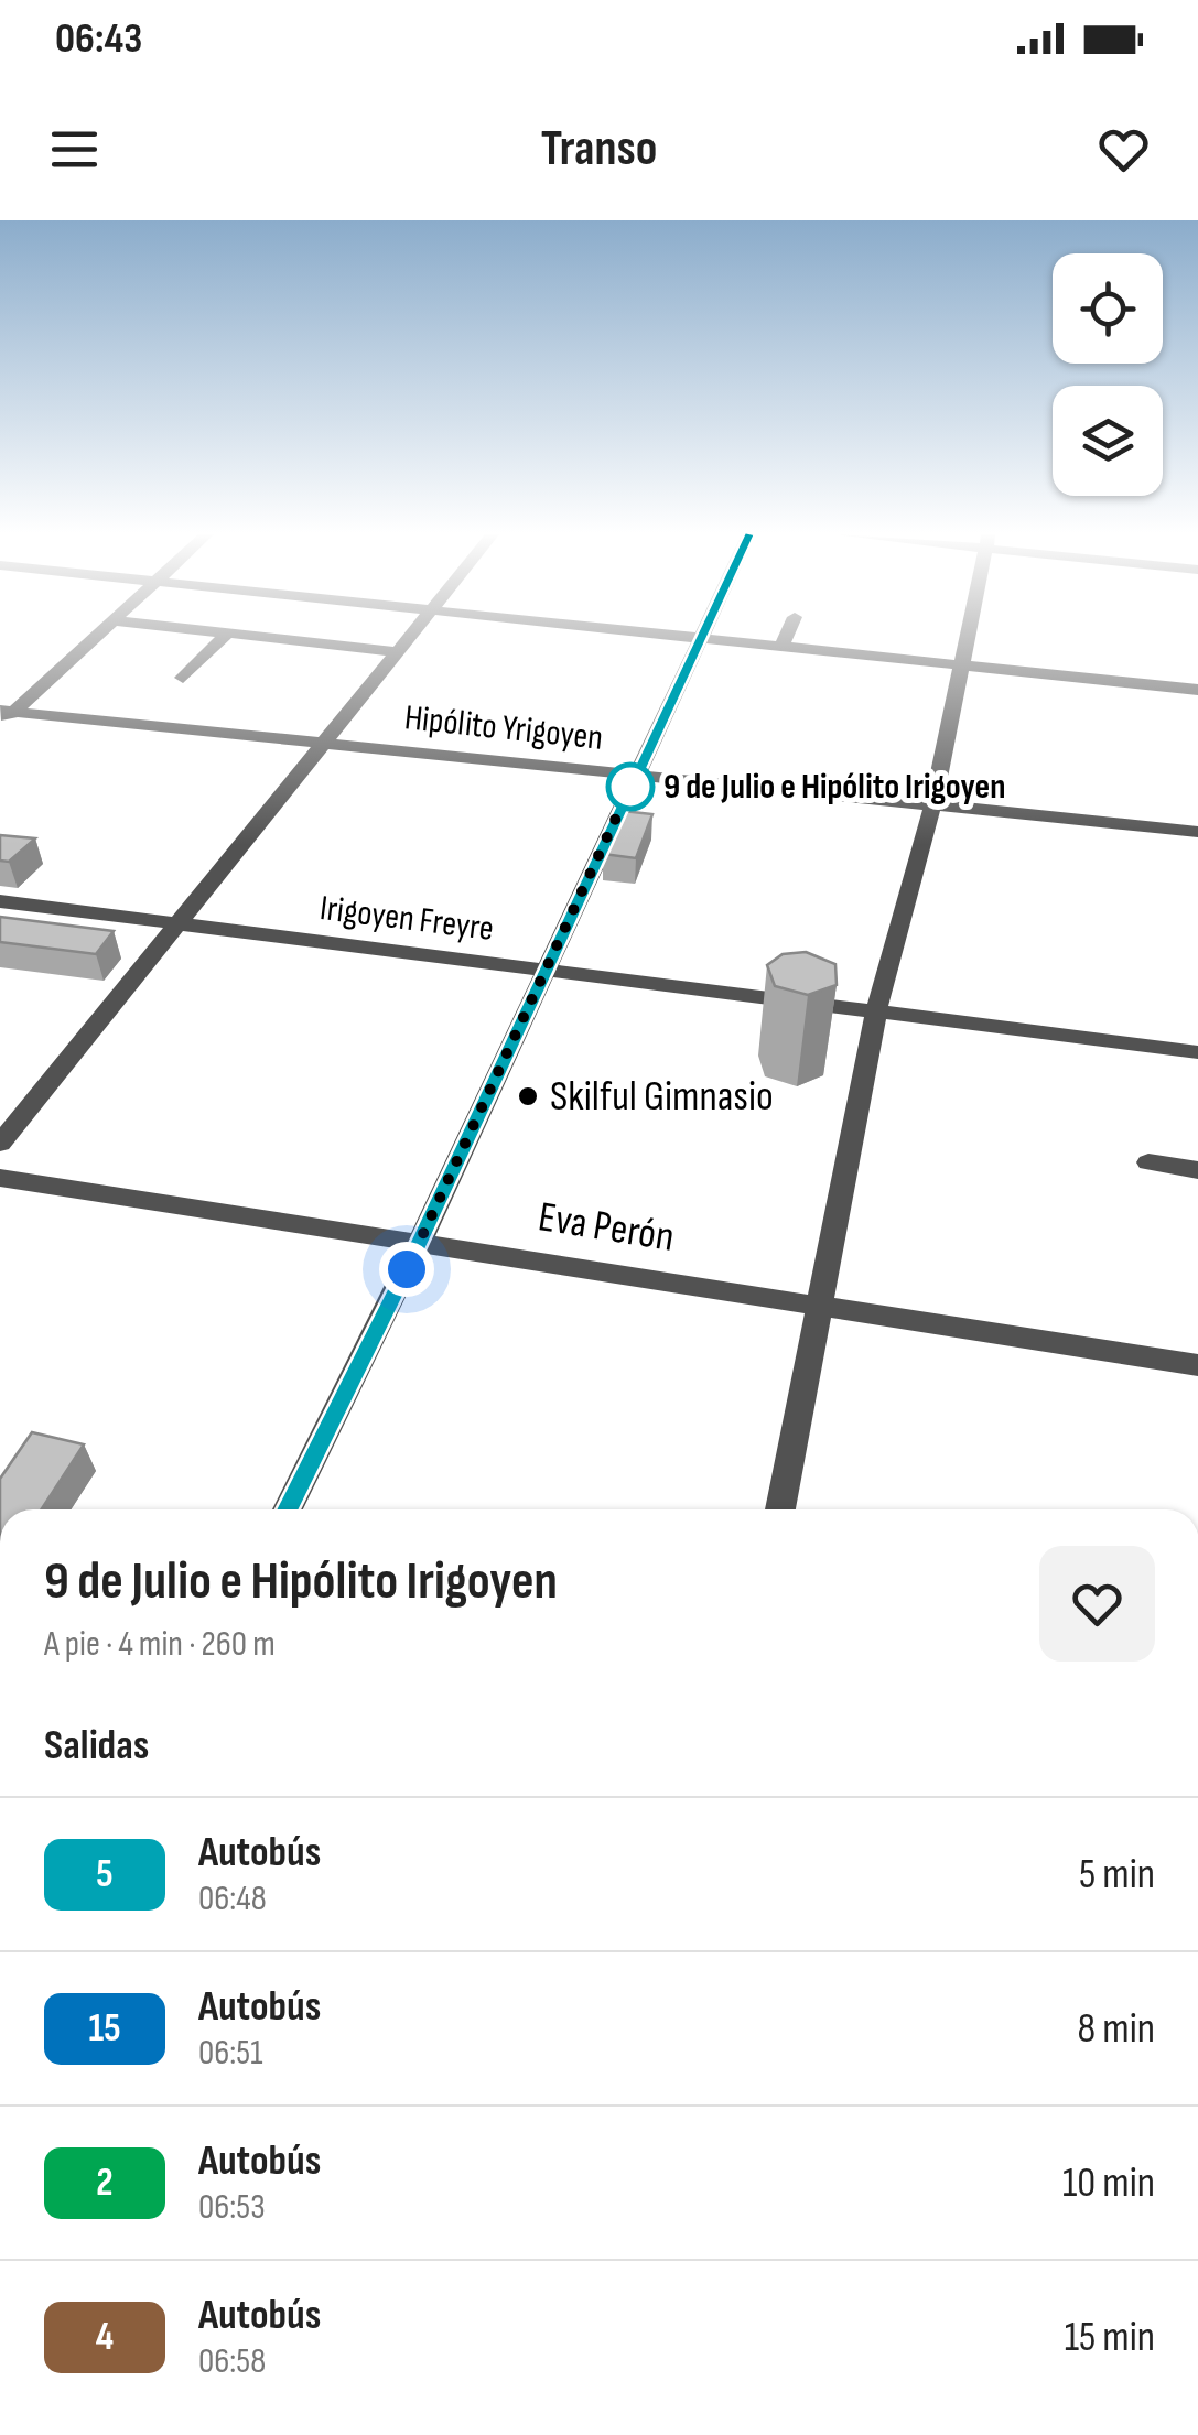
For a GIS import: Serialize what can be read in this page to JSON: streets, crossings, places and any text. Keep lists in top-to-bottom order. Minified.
{"streets":{"street":["Hipólito Yrigoyen","Irigoyen Freyre","Eva Perón"]},"places":["9 de Julio e Hipólito Irigoyen","Skilful Gimnasio"],"lines":["bus line 5"],"page":{"status":"06:43","header":"Transo","heading":[["9 de Julio e Hipólito Irigoyen","A pie · 4 min · 260 m"],"Salidas"],"list":[{"mark":"5","name":"Autobús","note":"06:48","value":"5 min"},{"mark":"15","name":"Autobús","note":"06:51","value":"8 min"},{"mark":"2","name":"Autobús","note":"06:53","value":"10 min"},{"mark":"4","name":"Autobús","note":"06:58","value":"15 min"}]}}
